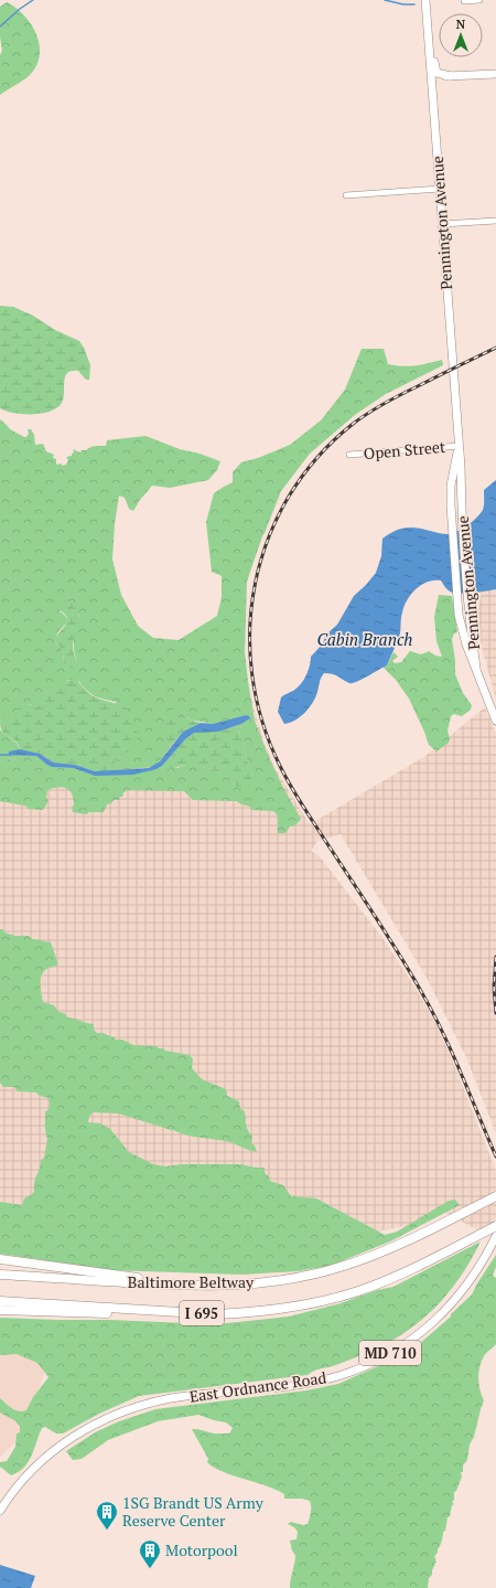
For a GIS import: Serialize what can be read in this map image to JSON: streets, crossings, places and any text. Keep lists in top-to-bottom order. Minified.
{"streets":{"highway":["Baltimore Beltway","I 695"],"main road":["Pennington Avenue","MD 710","East Ordnance Road"],"street":["Open Street"]},"crossings":[["Pennington Avenue","Open Street"]],"water":["Cabin Branch"],"places":{"building":["1SG Brandt US Army Reserve Center","Motorpool"]},"north":"top"}
